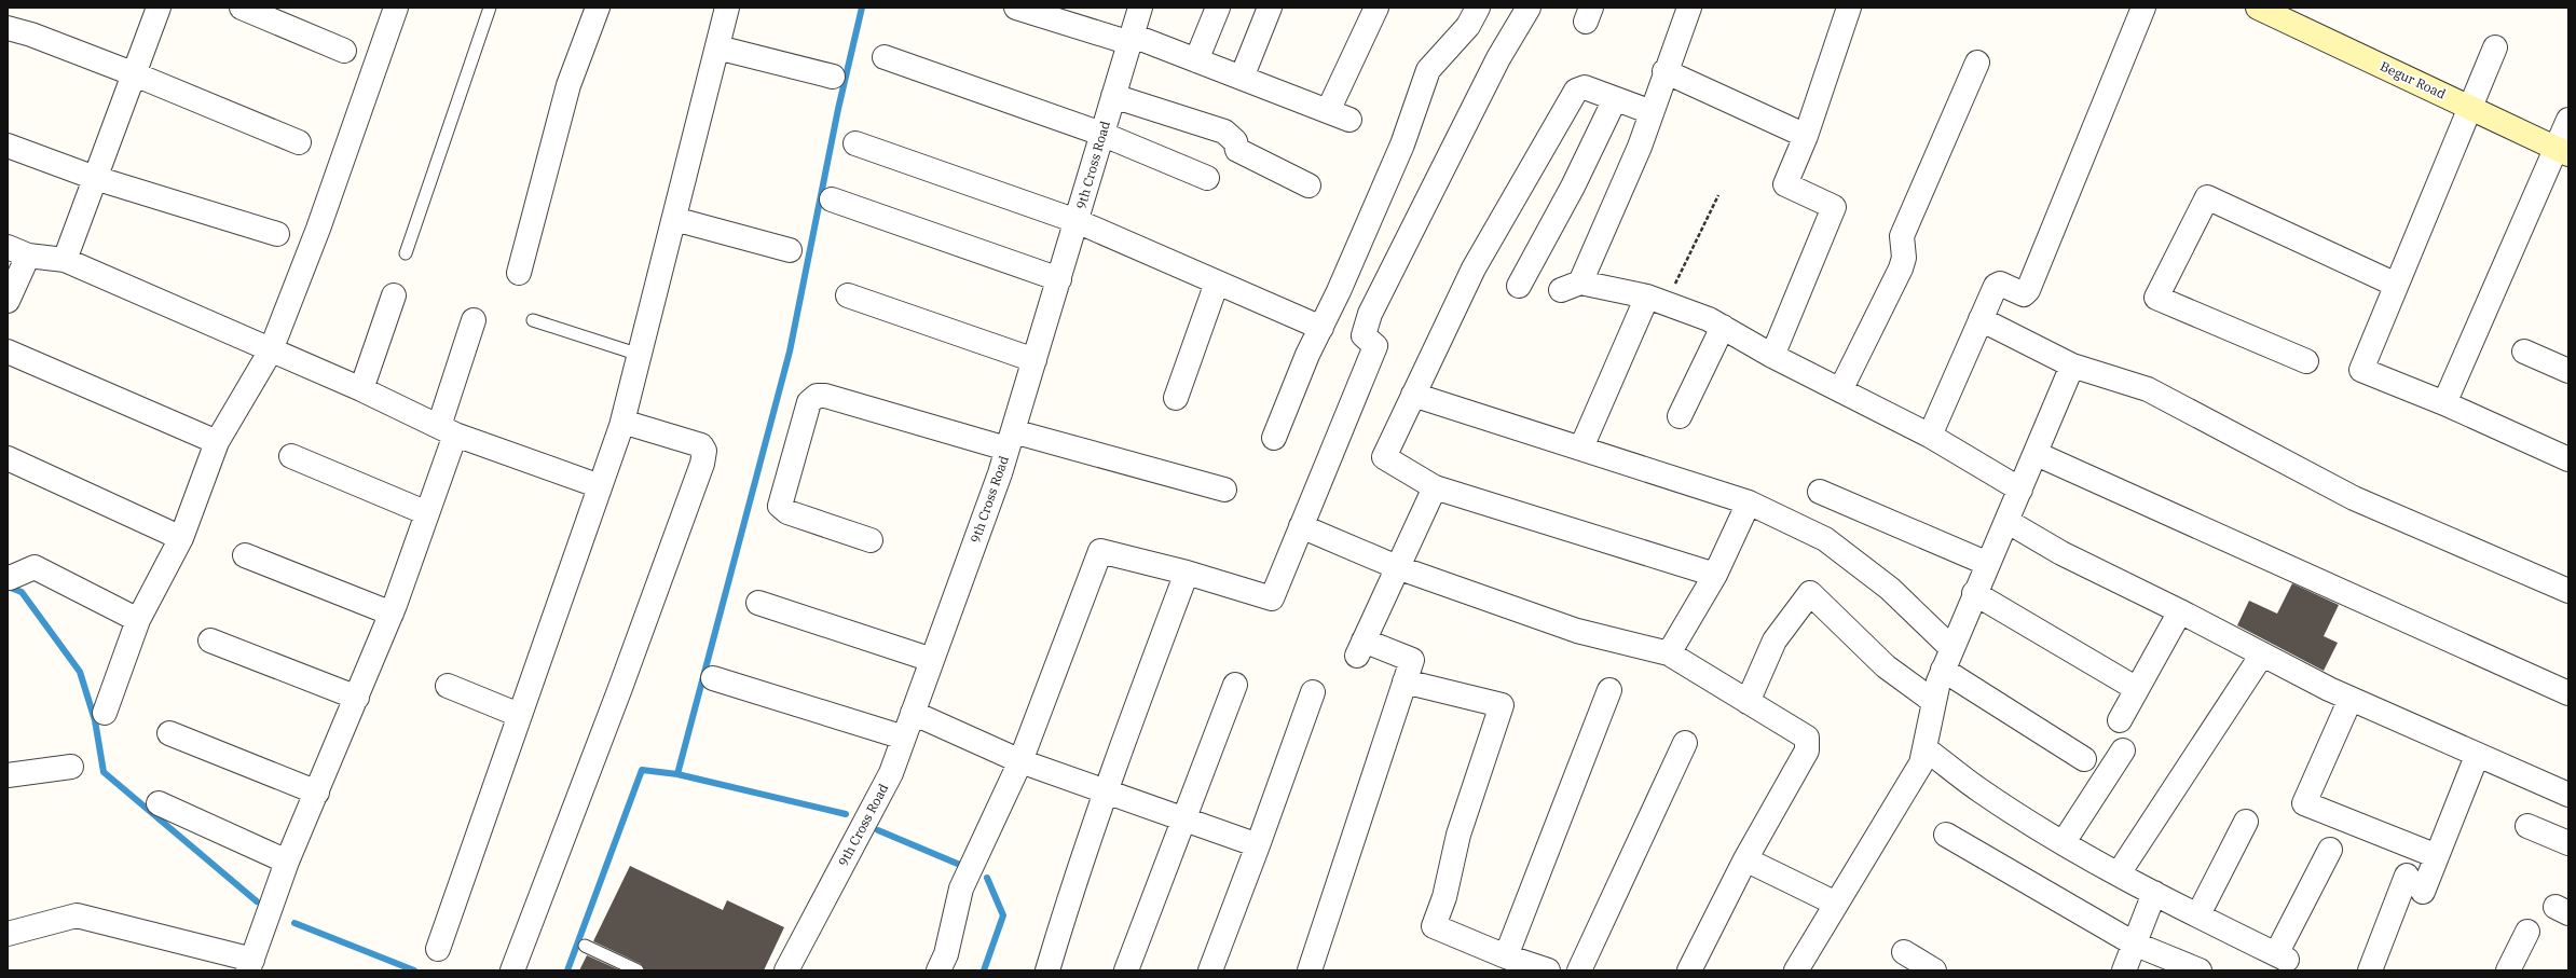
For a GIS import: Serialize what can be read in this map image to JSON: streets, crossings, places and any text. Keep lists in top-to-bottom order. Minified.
{"streets":{"main road":["Begur Road"],"street":["9th Cross Road"]}}
